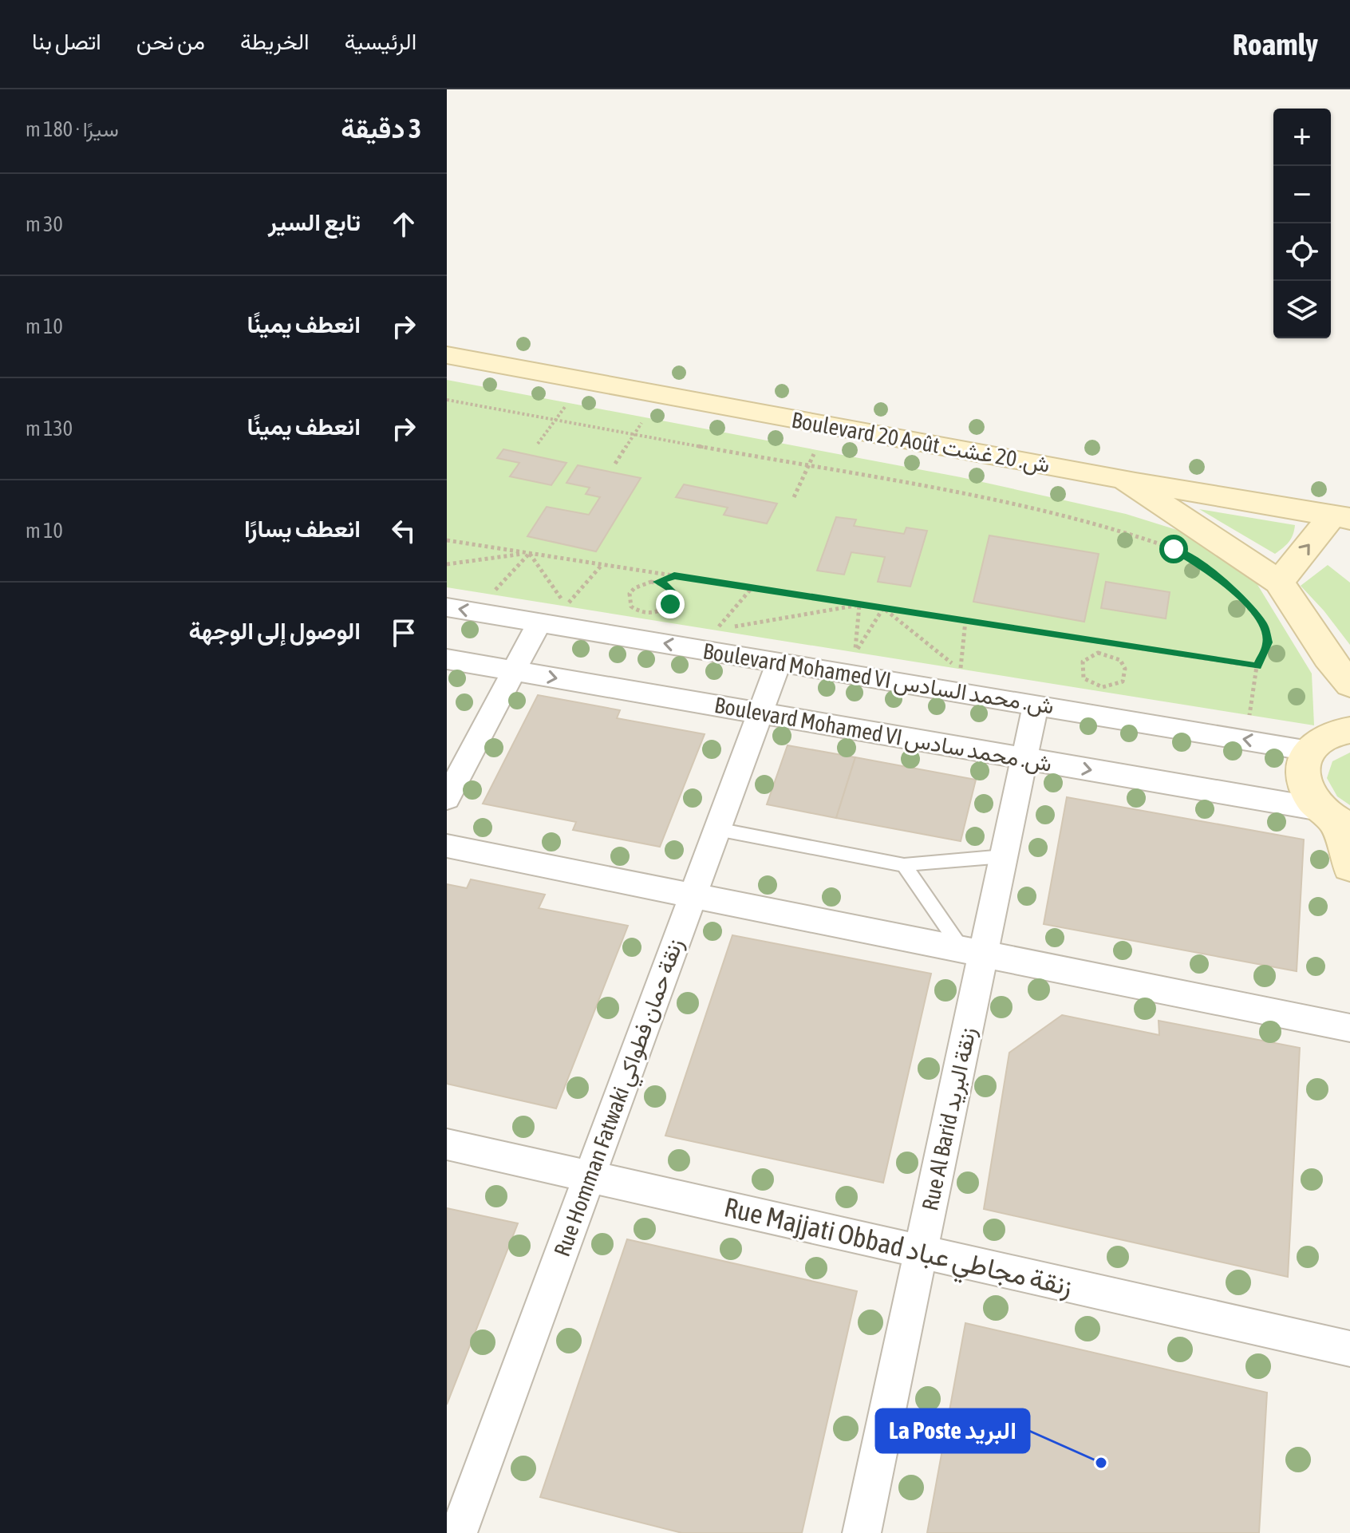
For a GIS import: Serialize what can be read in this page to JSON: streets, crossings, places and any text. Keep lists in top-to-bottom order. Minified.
{"streets":{"main road":["Boulevard 20 Août ش. 20 غشت"],"street":["Boulevard Mohamed VI ش. محمد السادس","Boulevard Mohamed VI ش. محمد سادس","Rue Homman Fatwaki زنقة حمان فطواكي","Rue Al Barid زنقة البريد","Rue Majjati Obbad زنقة مجاطي عباد"]},"crossings":[["Boulevard Mohamed VI ش. محمد السادس","Rue Homman Fatwaki زنقة حمان فطواكي"],["Boulevard Mohamed VI ش. محمد السادس","Rue Al Barid زنقة البريد"],["Boulevard Mohamed VI ش. محمد سادس","Rue Homman Fatwaki زنقة حمان فطواكي"],["Boulevard Mohamed VI ش. محمد سادس","Rue Al Barid زنقة البريد"],["Rue Homman Fatwaki زنقة حمان فطواكي","Rue Majjati Obbad زنقة مجاطي عباد"],["Rue Al Barid زنقة البريد","Rue Majjati Obbad زنقة مجاطي عباد"]],"places":["La Poste البريد"],"page":{"header":"Roamly","nav":["الرئيسية","الخريطة","من نحن","اتصل بنا"],"heading":["3 دقيقة","سيرًا · 180 m"],"map_buttons":["+","−"],"list":[["تابع السير","30 m"],["انعطف يمينًا","10 m"],["انعطف يمينًا","130 m"],["انعطف يسارًا","10 m"],"الوصول إلى الوجهة"]}}
